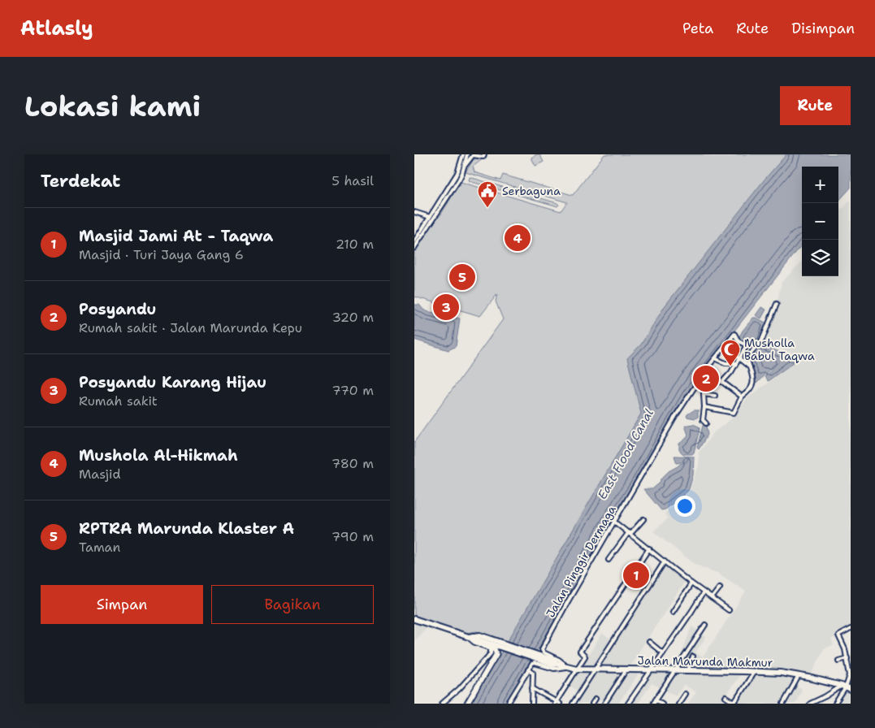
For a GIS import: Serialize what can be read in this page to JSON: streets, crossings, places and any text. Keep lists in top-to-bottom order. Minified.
{"streets":{"main road":["Jalan Marunda Makmur"],"street":["Jalan Pinggir Dermaga"]},"crossings":[["Jalan Pinggir Dermaga","Jalan Marunda Makmur"]],"water":["East Flood Canal"],"places":{"public building":["Serbaguna"],"mosque":["Musholla Babul Taqwa"]},"page":{"header":"Atlasly","nav":["Peta","Rute","Disimpan"],"buttons":["Rute",["Simpan","Bagikan"]],"title":"Lokasi kami","heading":["Terdekat","5 hasil"],"map_buttons":["+","−"],"list":[{"mark":"1","name":"Masjid Jami At - Taqwa","note":"Masjid · Turi Jaya Gang 6","value":"210 m"},{"mark":"2","name":"Posyandu","note":"Rumah sakit · Jalan Marunda Kepu","value":"320 m"},{"mark":"3","name":"Posyandu Karang Hijau","note":"Rumah sakit","value":"770 m"},{"mark":"4","name":"Mushola Al-Hikmah","note":"Masjid","value":"780 m"},{"mark":"5","name":"RPTRA Marunda Klaster A","note":"Taman","value":"790 m"}],"pins":["4","5","3","2","1"]}}
